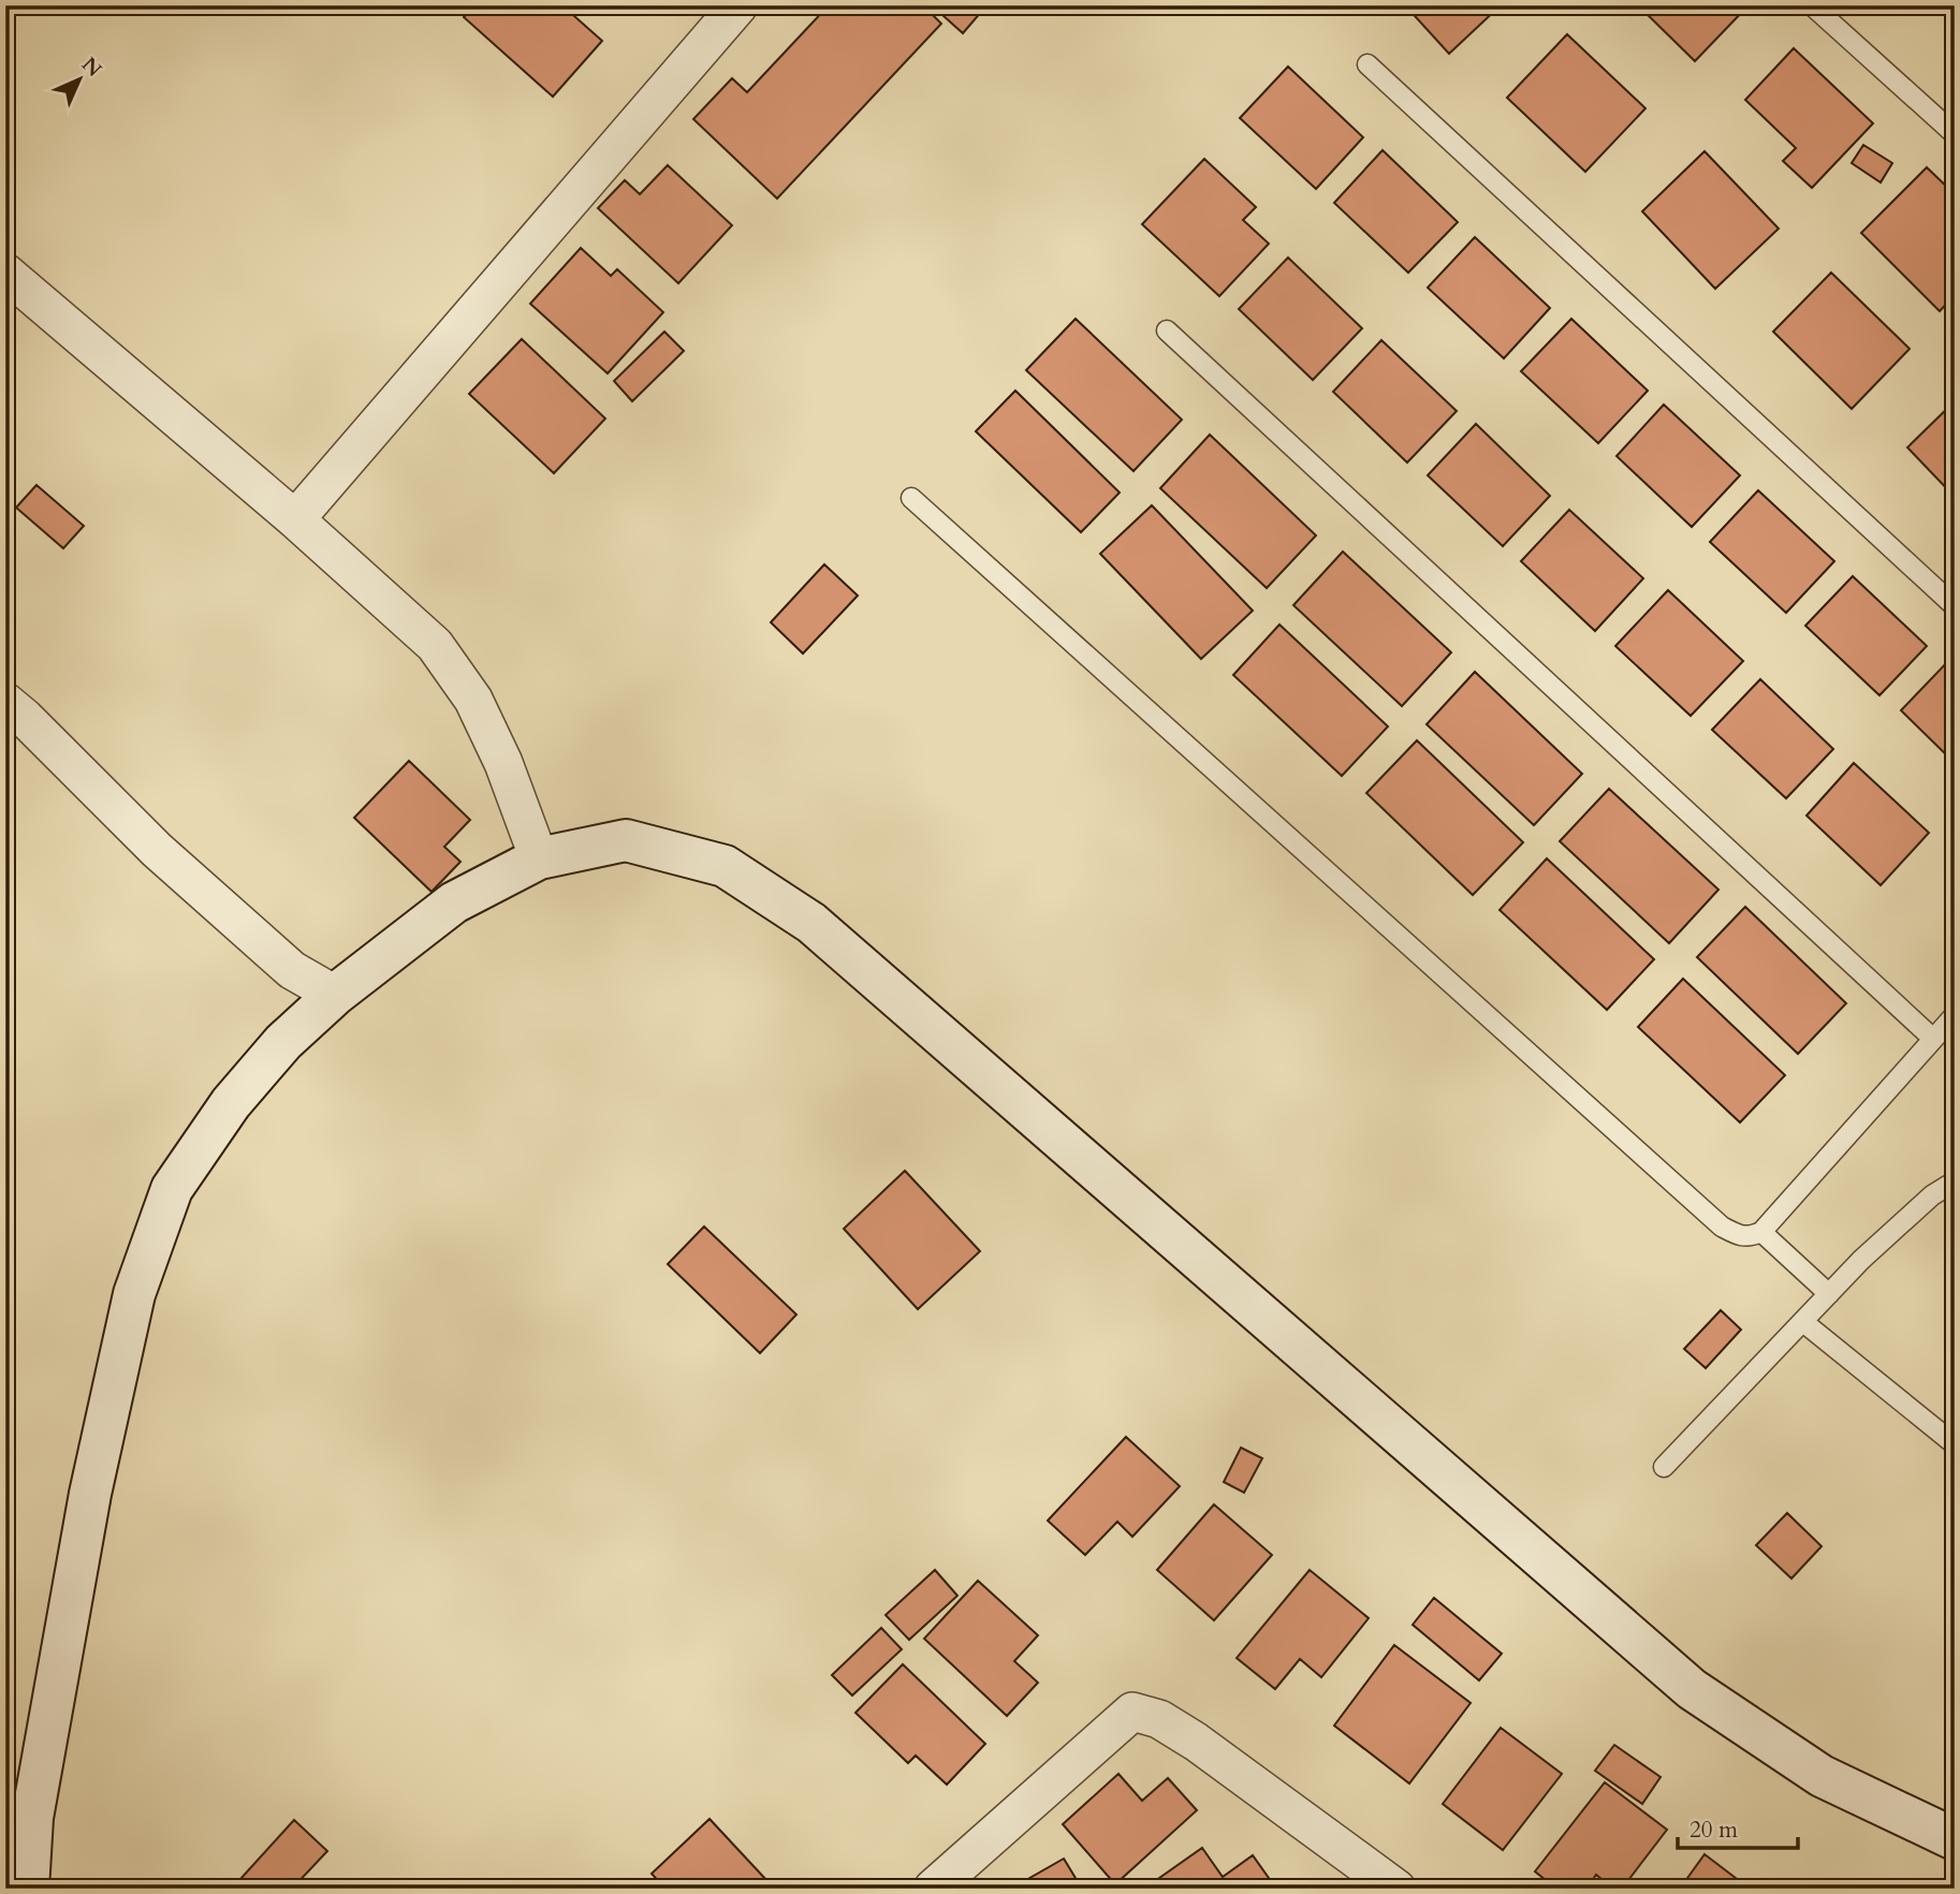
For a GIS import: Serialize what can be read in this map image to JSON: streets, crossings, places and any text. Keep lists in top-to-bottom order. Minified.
{"scale_bar":"20 m","north":"top right"}
